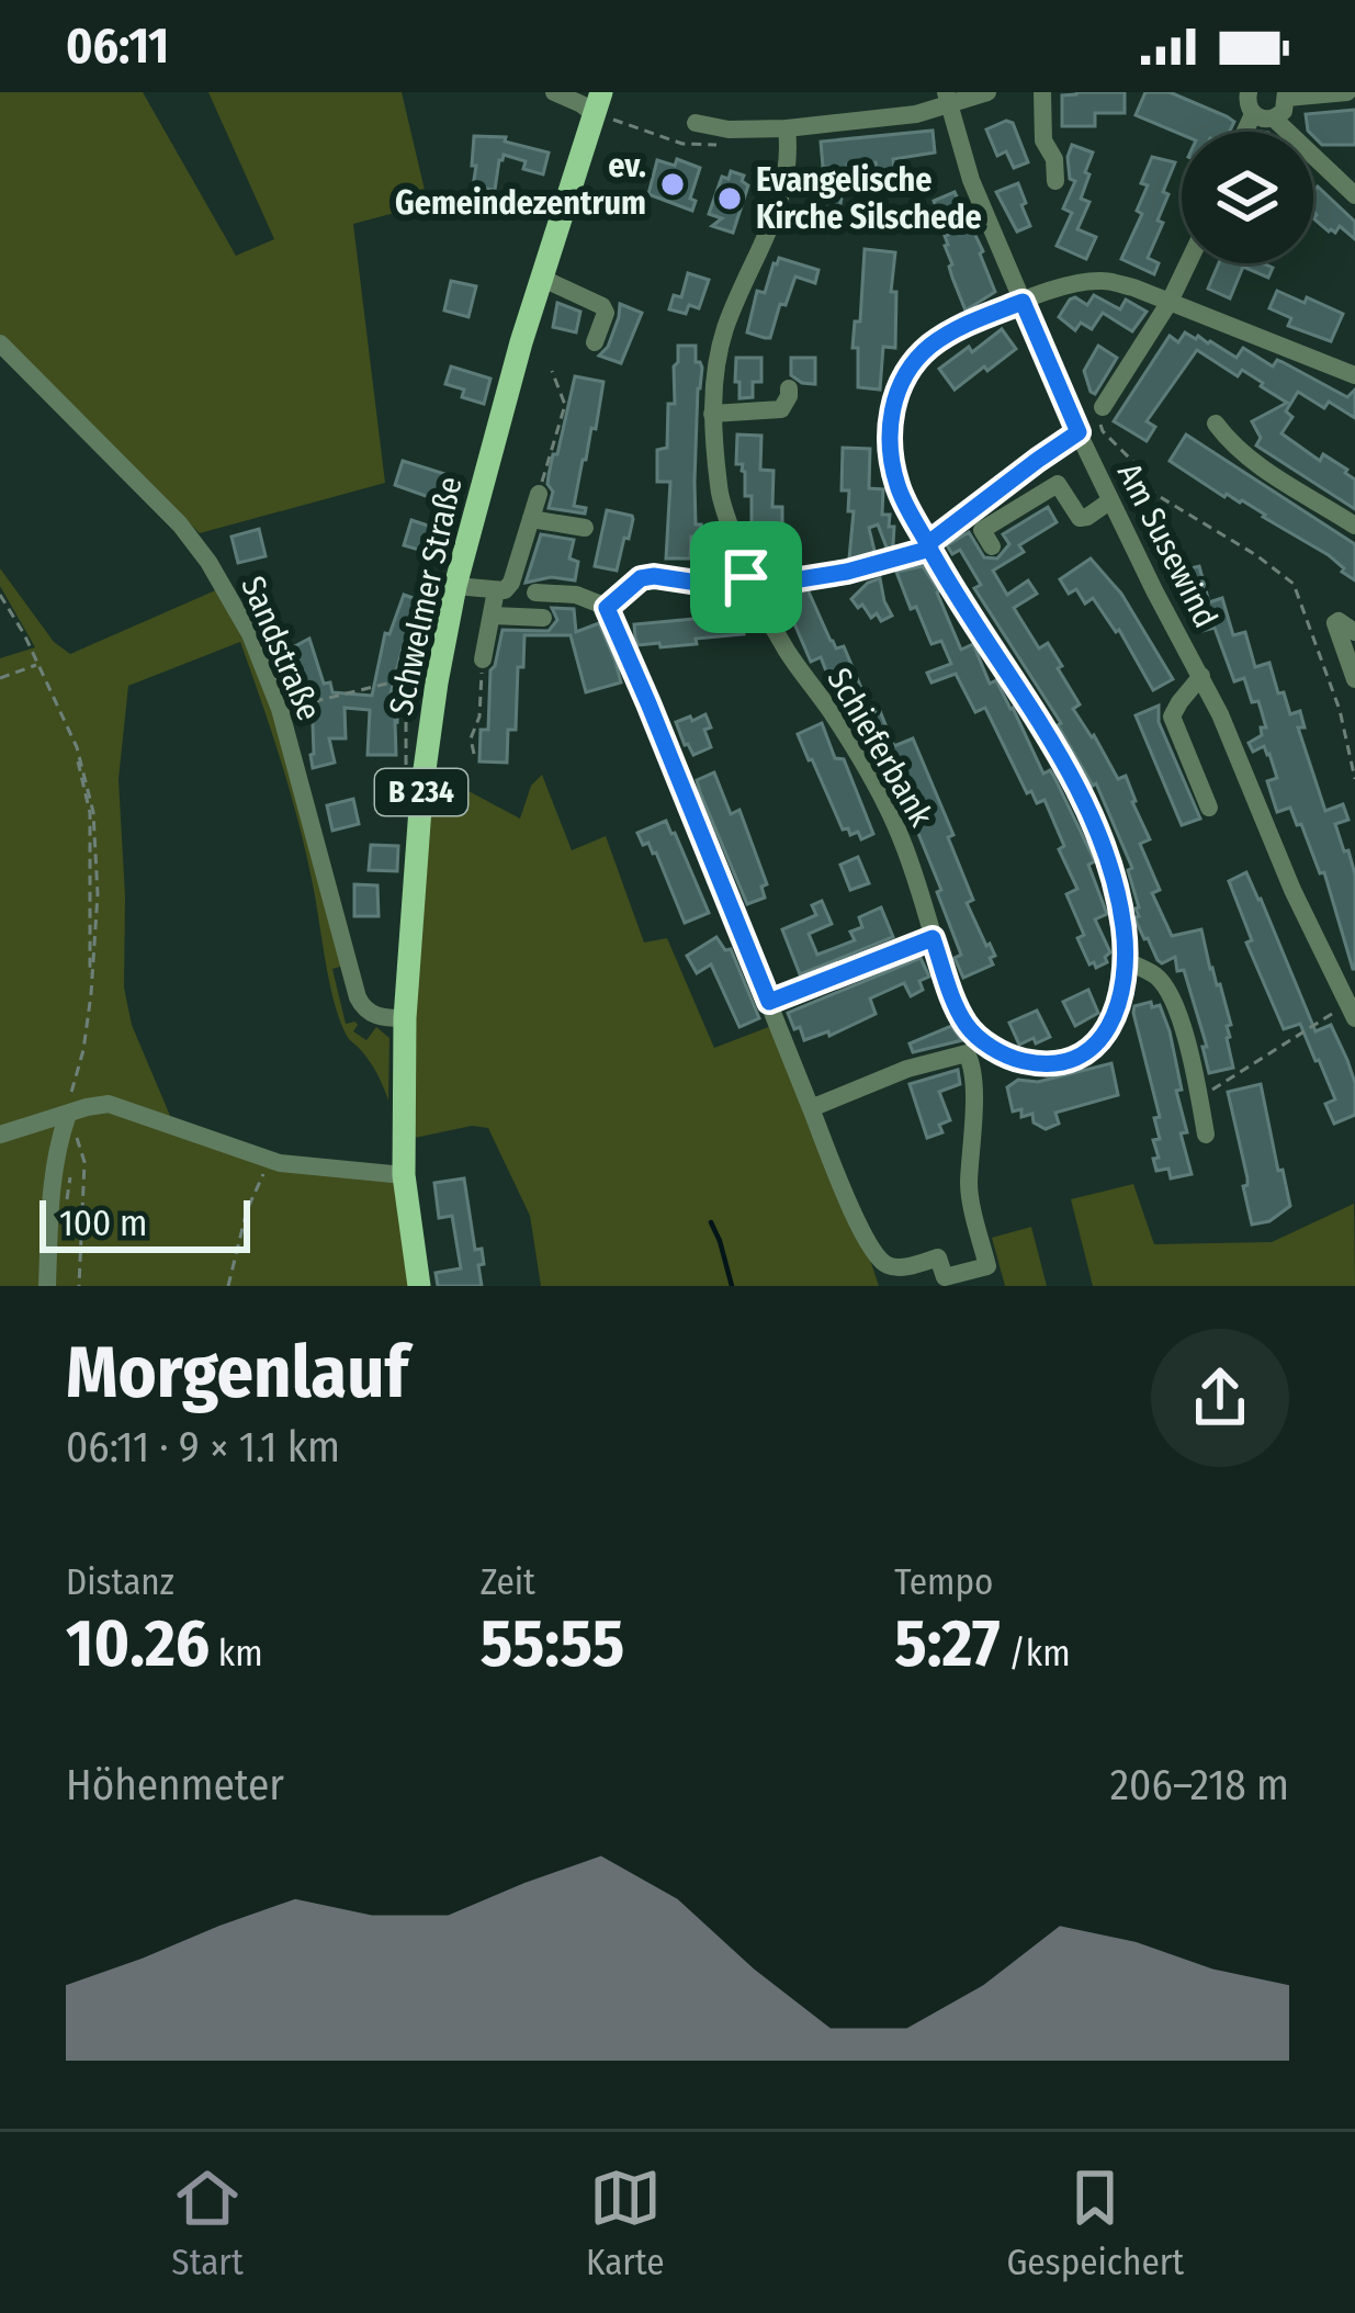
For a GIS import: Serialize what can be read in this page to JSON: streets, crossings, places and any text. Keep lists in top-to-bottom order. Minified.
{"streets":{"main road":["Schwelmer Straße","B 234"],"street":["Am Susewind","Sandstraße","Schieferbank"]},"crossings":[["Am Susewind","Schieferbank"],["Schwelmer Straße","Sandstraße"]],"places":["ev. Gemeindezentrum","Evangelische Kirche Silschede"],"scale_bar":"100 m","page":{"status":"06:11","scale":"100 m","heading":["Morgenlauf","06:11 · 9 × 1.1 km"],"stats":[["Distanz","10.26 km"],["Zeit","55:55"],["Tempo","5:27 /km"]],"chart":["Höhenmeter","206–218 m"],"tabs":["Start","Karte","Gespeichert"]}}
